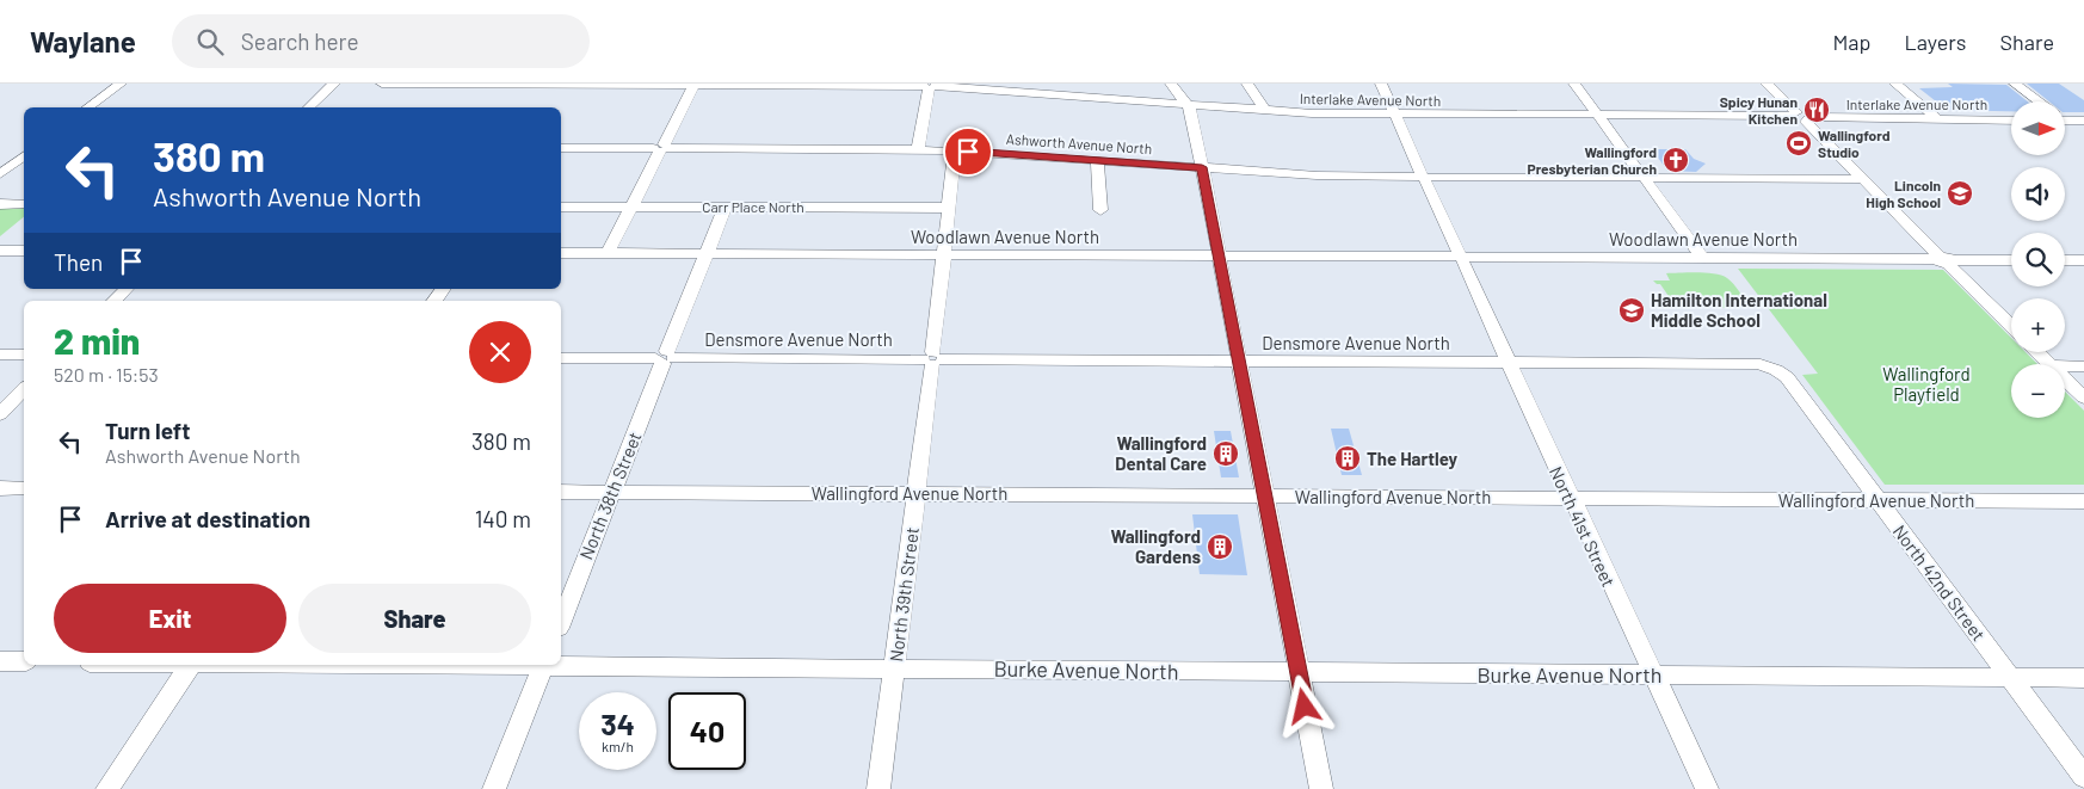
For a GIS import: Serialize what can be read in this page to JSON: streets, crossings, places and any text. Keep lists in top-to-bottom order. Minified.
{"streets":{"street":["Interlake Avenue North","Ashworth Avenue North","Carr Place North","Woodlawn Avenue North","Densmore Avenue North","Wallingford Avenue North","North 38th Street","North 41st Street","North 42nd Street","North 39th Street","Burke Avenue North"]},"crossings":[["Interlake Avenue North","North 41st Street"],["Ashworth Avenue North","North 41st Street"],["Ashworth Avenue North","North 39th Street"],["Carr Place North","North 38th Street"],["Carr Place North","North 39th Street"],["Woodlawn Avenue North","North 38th Street"],["Woodlawn Avenue North","North 41st Street"],["Woodlawn Avenue North","North 39th Street"],["Densmore Avenue North","North 38th Street"],["Densmore Avenue North","North 41st Street"],["Densmore Avenue North","North 42nd Street"],["Densmore Avenue North","North 39th Street"],["Wallingford Avenue North","North 38th Street"],["Wallingford Avenue North","North 41st Street"],["Wallingford Avenue North","North 42nd Street"],["Wallingford Avenue North","North 39th Street"],["North 41st Street","Burke Avenue North"],["North 42nd Street","Burke Avenue North"],["North 39th Street","Burke Avenue North"]],"parks":["Wallingford Playfield"],"places":{"restaurant":["Spicy Hunan Kitchen"],"sports":["Wallingford Studio"],"church":["Wallingford Presbyterian Church"],"school or university":["Lincoln High School","Hamilton International Middle School"],"building":["Wallingford Dental Care","The Hartley","Wallingford Gardens"]},"north":"right","page":{"header":"Waylane","search":"Search here","nav":["Map","Layers","Share"],"map_buttons":["+","−"],"turn":["380 m","Ashworth Avenue North"],"then":"Then","heading":["2 min","520 m · 15:53"],"list":[{"name":"Turn left","note":"Ashworth Avenue North","value":"380 m"},{"name":"Arrive at destination","value":"140 m"}],"buttons":["Exit","Share"],"speed":"34 km/h","limit":"40"}}
